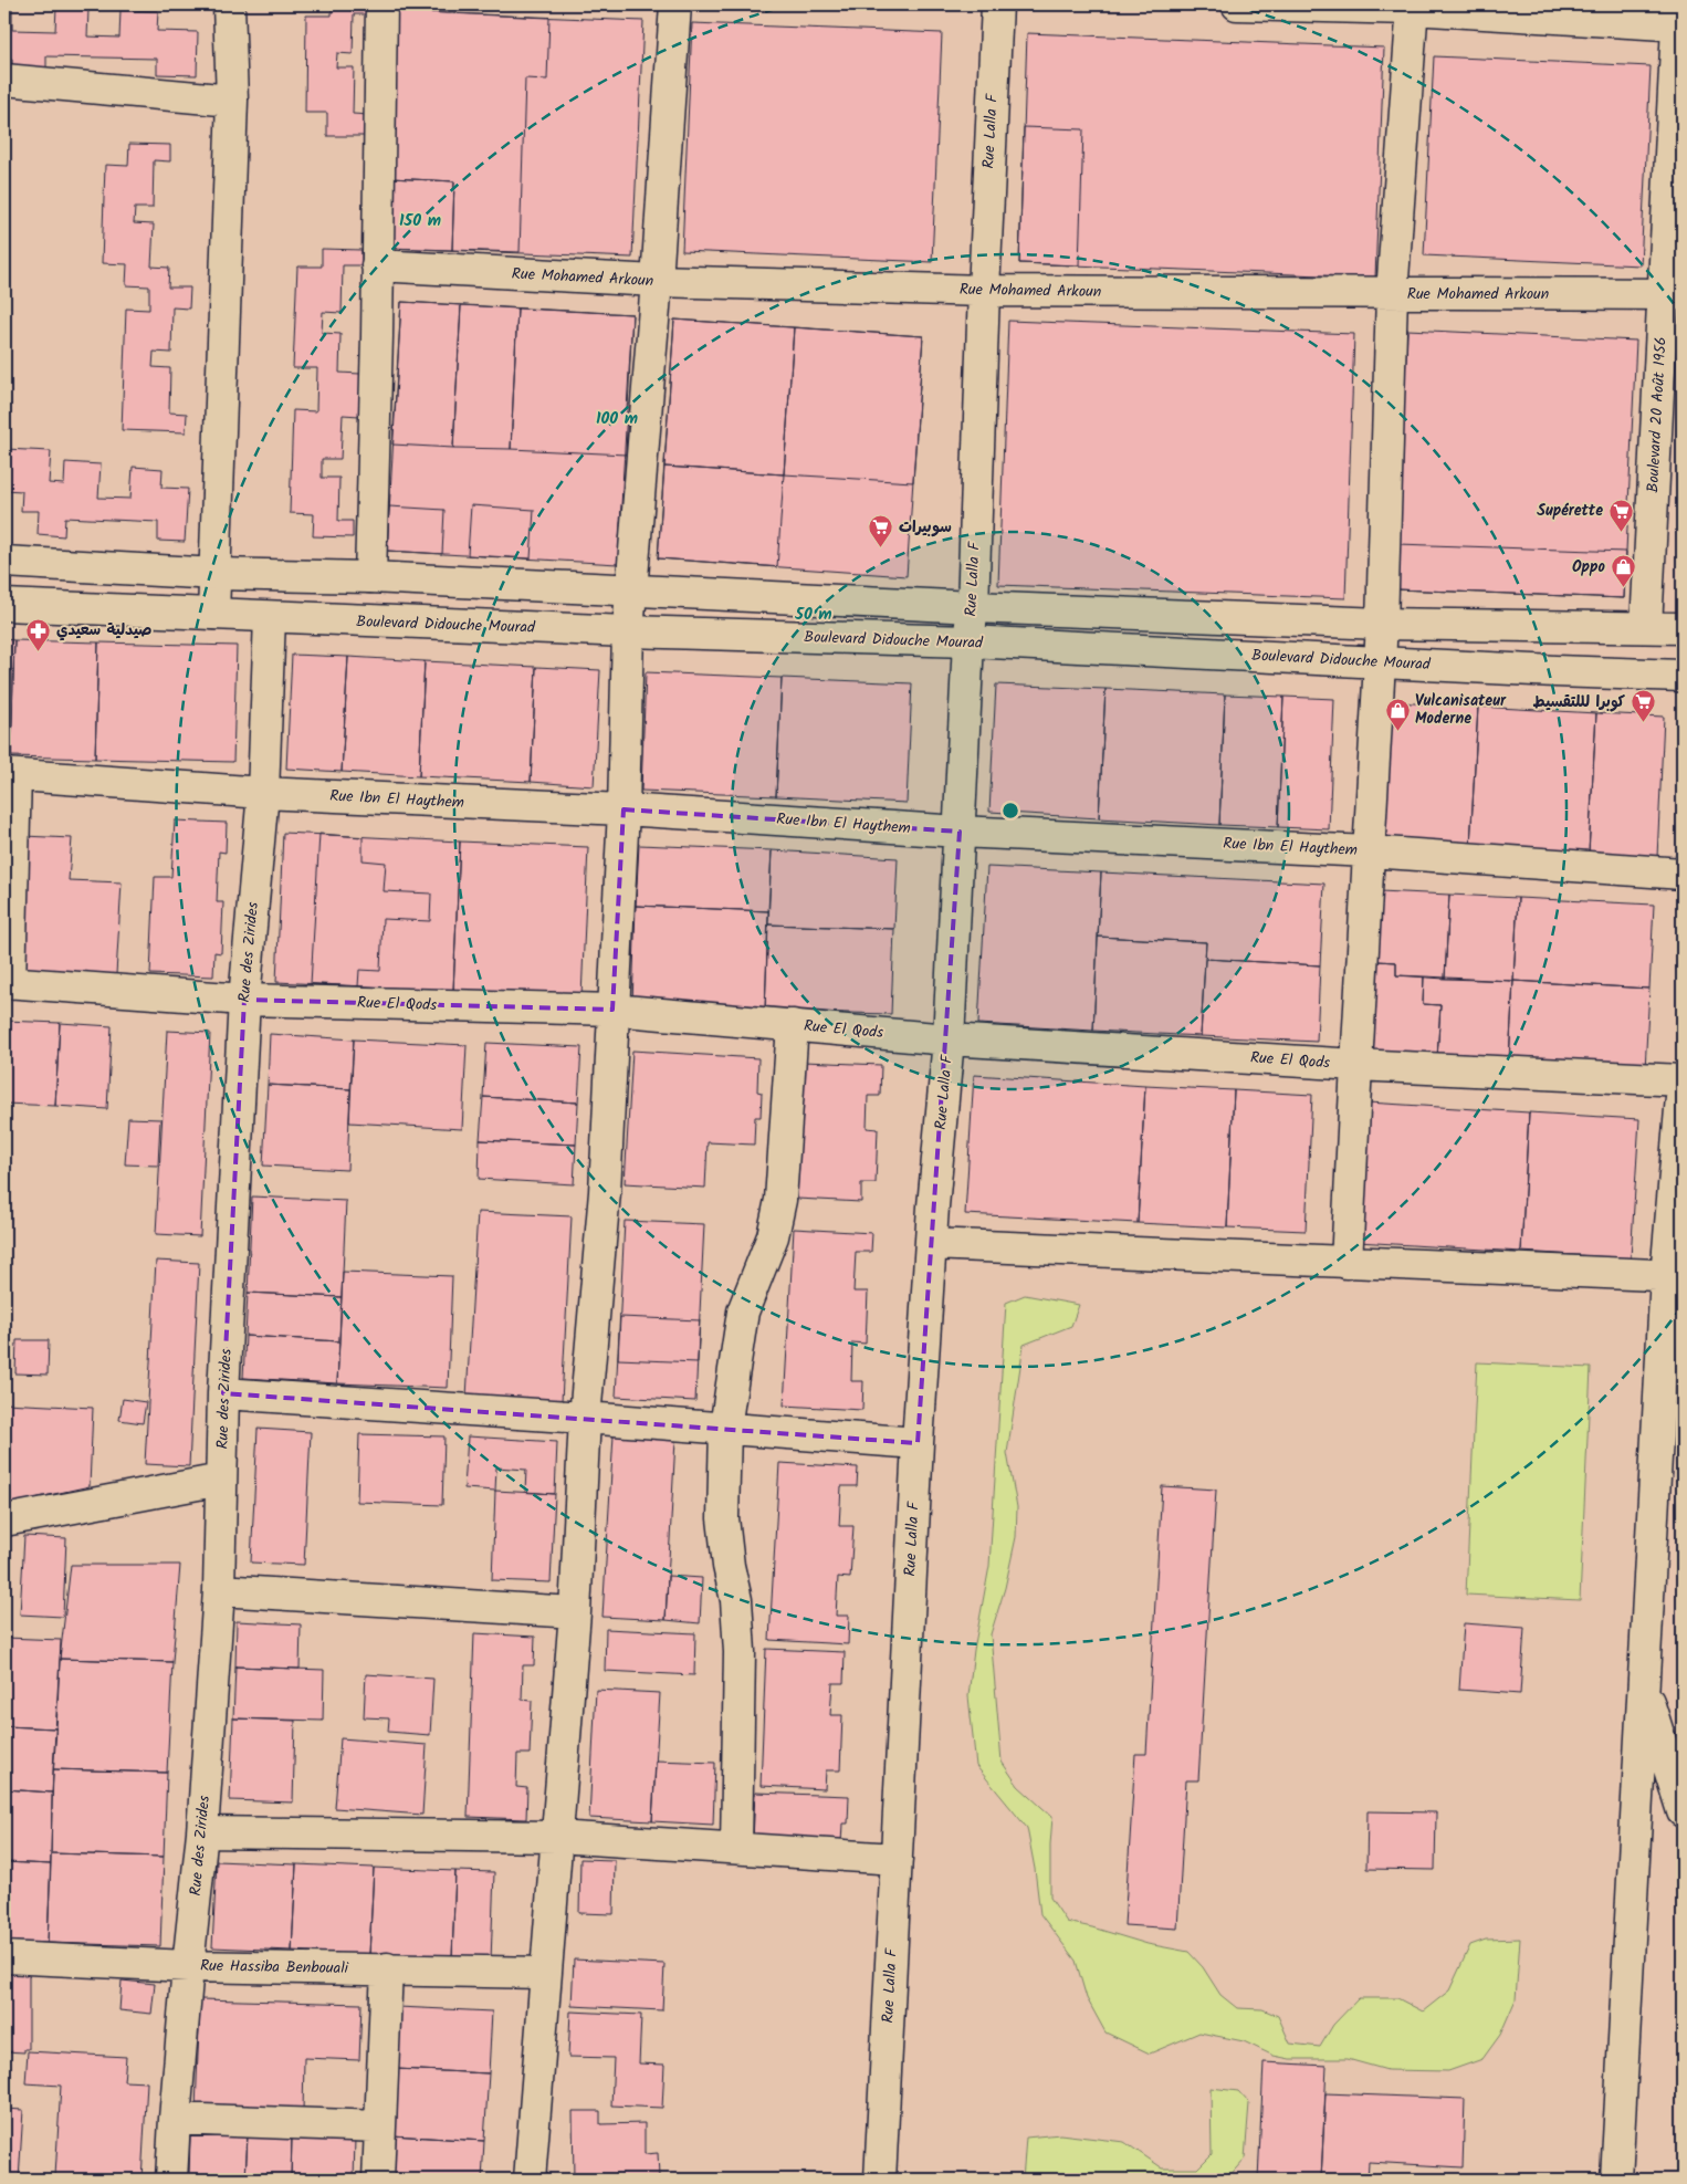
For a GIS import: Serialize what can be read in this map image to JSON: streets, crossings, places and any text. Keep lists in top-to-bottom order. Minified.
{"streets":{"street":["Rue Lalla F","Rue Mohamed Arkoun","Boulevard 20 Août 1956","Boulevard Didouche Mourad","Rue Ibn El Haythem","Rue des Zirides","Rue El Qods","Rue Hassiba Benbouali"]},"crossings":[["Rue Lalla F","Rue Mohamed Arkoun"],["Rue Lalla F","Boulevard Didouche Mourad"],["Rue Lalla F","Rue Ibn El Haythem"],["Rue Lalla F","Rue El Qods"],["Rue Mohamed Arkoun","Boulevard 20 Août 1956"],["Boulevard Didouche Mourad","Rue des Zirides"],["Rue Ibn El Haythem","Rue des Zirides"],["Rue des Zirides","Rue El Qods"],["Rue des Zirides","Rue Hassiba Benbouali"]],"places":{"supermarket":["Supérette","سوبيرات","كوبرا لللتقسيط"],"shop":["Oppo","Vulcanisateur Moderne"],"pharmacy":["صيدلية سعيدي"]},"rings":["150 m","100 m","50 m"]}
